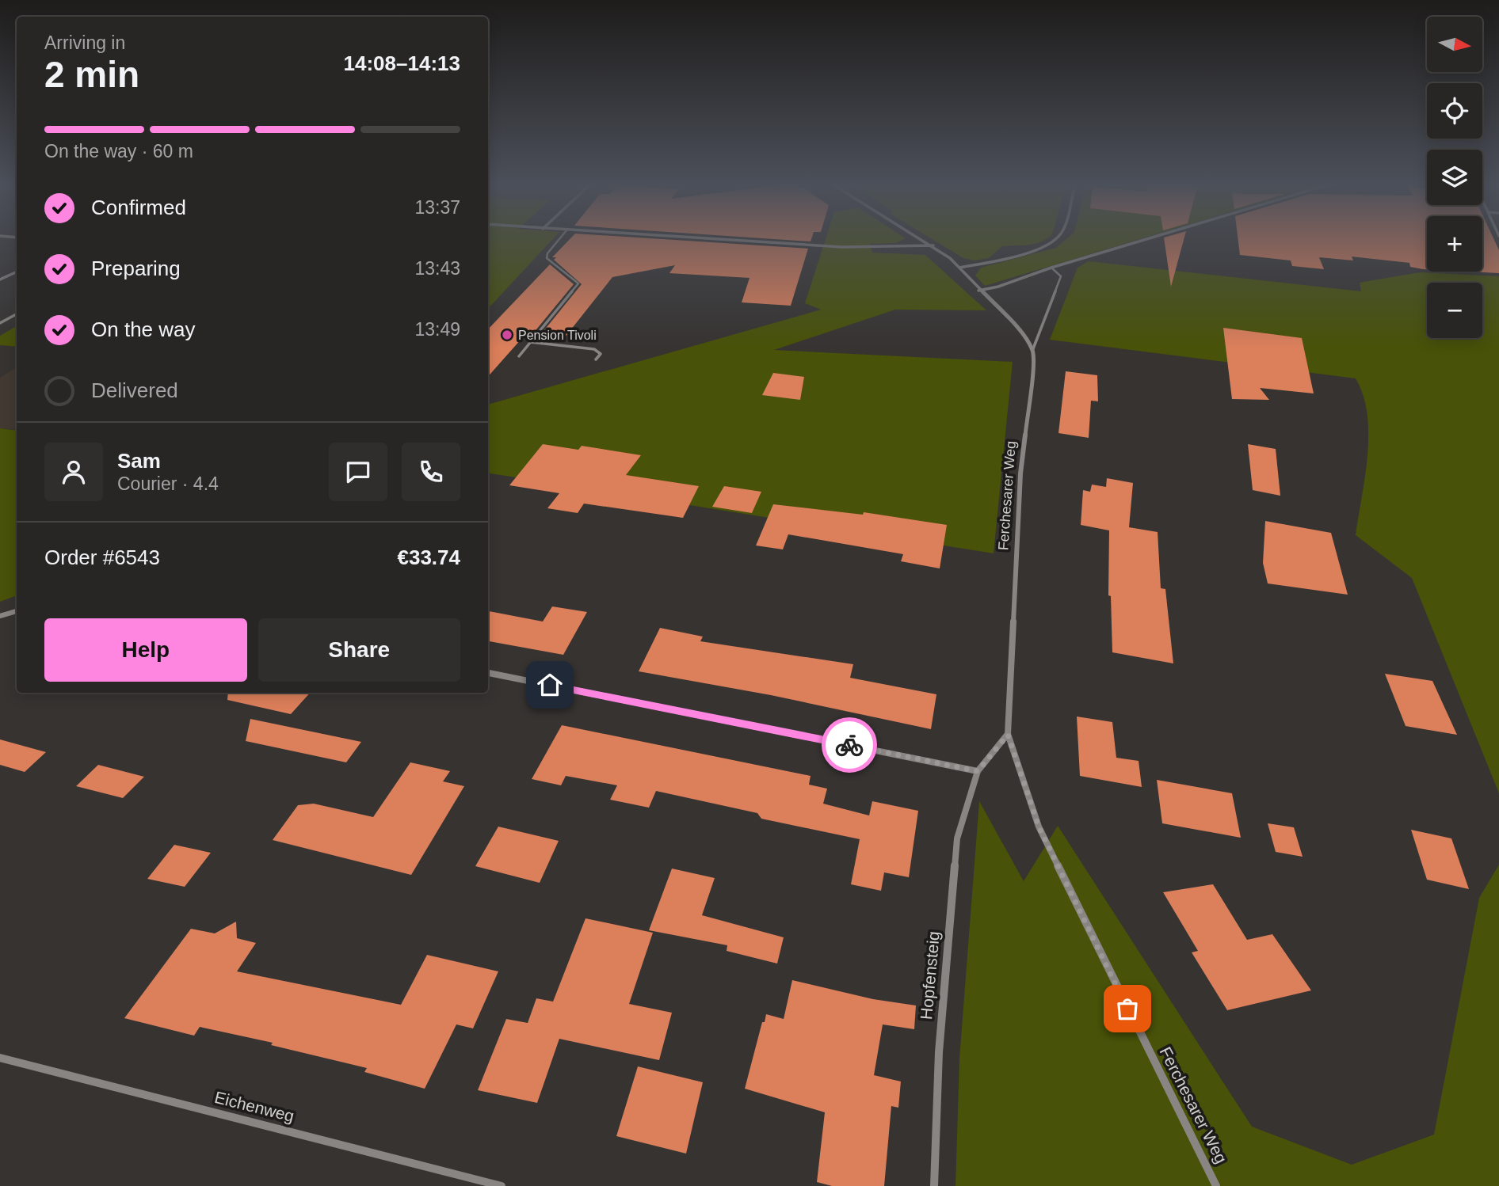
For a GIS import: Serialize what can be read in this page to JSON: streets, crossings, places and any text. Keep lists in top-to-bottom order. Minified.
{"streets":{"street":["Ferchesarer Weg","Hopfensteig","Eichenweg"]},"places":["Pension Tivoli"],"north":"right","page":{"map_buttons":["+","−"],"heading":["2 min","Arriving in","14:08–14:13"],"panel":["Sam","Courier · 4.4","Order #6543","€33.74"],"bar":"On the way · 60 m","list":[["Confirmed","13:37"],["Preparing","13:43"],["On the way","13:49"],"Delivered"],"buttons":["Help","Share"]}}
